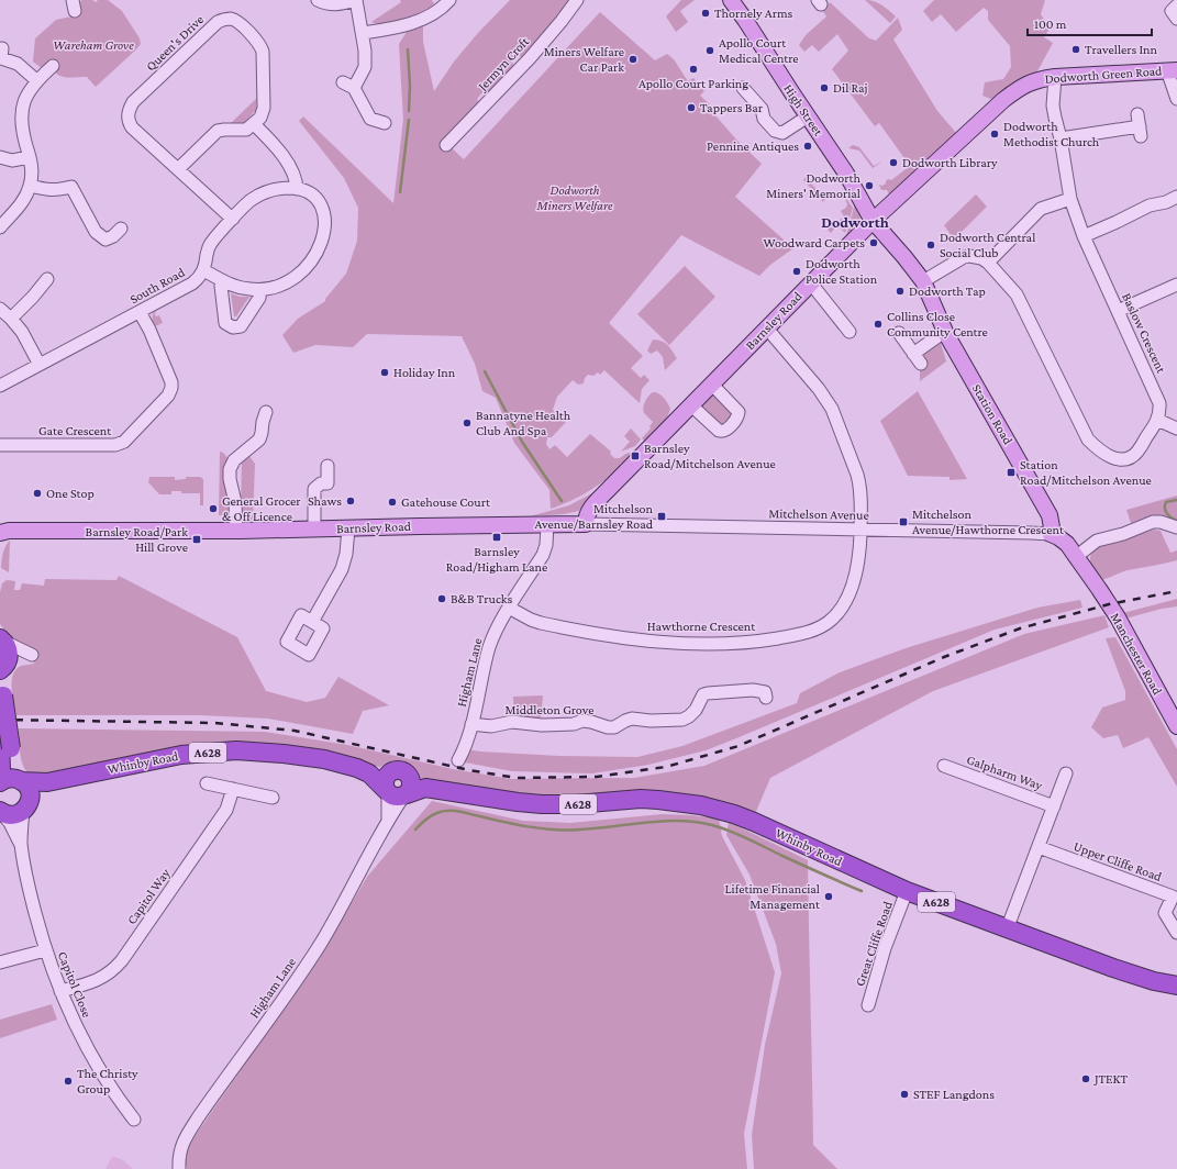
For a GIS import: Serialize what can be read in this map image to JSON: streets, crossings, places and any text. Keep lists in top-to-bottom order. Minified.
{"streets":{"highway":["A628","Whinby Road"],"main road":["Dodworth Green Road","High Street","Barnsley Road","Station Road","Manchester Road"],"street":["Queen's Drive","Jermyn Croft","South Road","Baslow Crescent","Gate Crescent","Mitchelson Avenue","Hawthorne Crescent","Higham Lane","Middleton Grove","Galpharm Way","Upper Cliffe Road","Capitol Way","Great Cliffe Road","Capitol Close"]},"crossings":[["Queen's Drive","South Road"],["Dodworth Green Road","High Street"],["Dodworth Green Road","Barnsley Road"],["Dodworth Green Road","Baslow Crescent"],["Dodworth Green Road","Station Road"],["High Street","Barnsley Road"],["High Street","Station Road"],["South Road","Gate Crescent"],["Barnsley Road","Station Road"],["Barnsley Road","Mitchelson Avenue"],["Barnsley Road","Hawthorne Crescent"],["Barnsley Road","Higham Lane"],["Station Road","Mitchelson Avenue"],["Mitchelson Avenue","Hawthorne Crescent"],["Hawthorne Crescent","Higham Lane"],["Higham Lane","Middleton Grove"],["Higham Lane","Whinby Road"],["Whinby Road","Great Cliffe Road"],["Capitol Way","Capitol Close"]],"districts":["Dodworth"],"parks":["Wareham Grove","Dodworth Miners Welfare"],"places":{"other":["Thornely Arms","Travellers Inn","Apollo Court Medical Centre","Miners Welfare Car Park","Apollo Court Parking","Dil Raj","Tappers Bar","Dodworth Methodist Church","Pennine Antiques","Dodworth Library","Dodworth Miners' Memorial","Woodward Carpets","Dodworth Central Social Club","Dodworth Police Station","Dodworth Tap","Collins Close Community Centre","Holiday Inn","Bannatyne Health Club And Spa","One Stop","Shaws","Gatehouse Court","General Grocer & Off Licence","B&B Trucks","Lifetime Financial Management","JTEKT","The Christy Group","STEF Langdons"],"transit":["Barnsley Road/Mitchelson Avenue","Station Road/Mitchelson Avenue","Mitchelson Avenue/Barnsley Road","Mitchelson Avenue/Hawthorne Crescent","Barnsley Road/Higham Lane","Barnsley Road/Park Hill Grove"]},"scale_bar":"100 m"}
